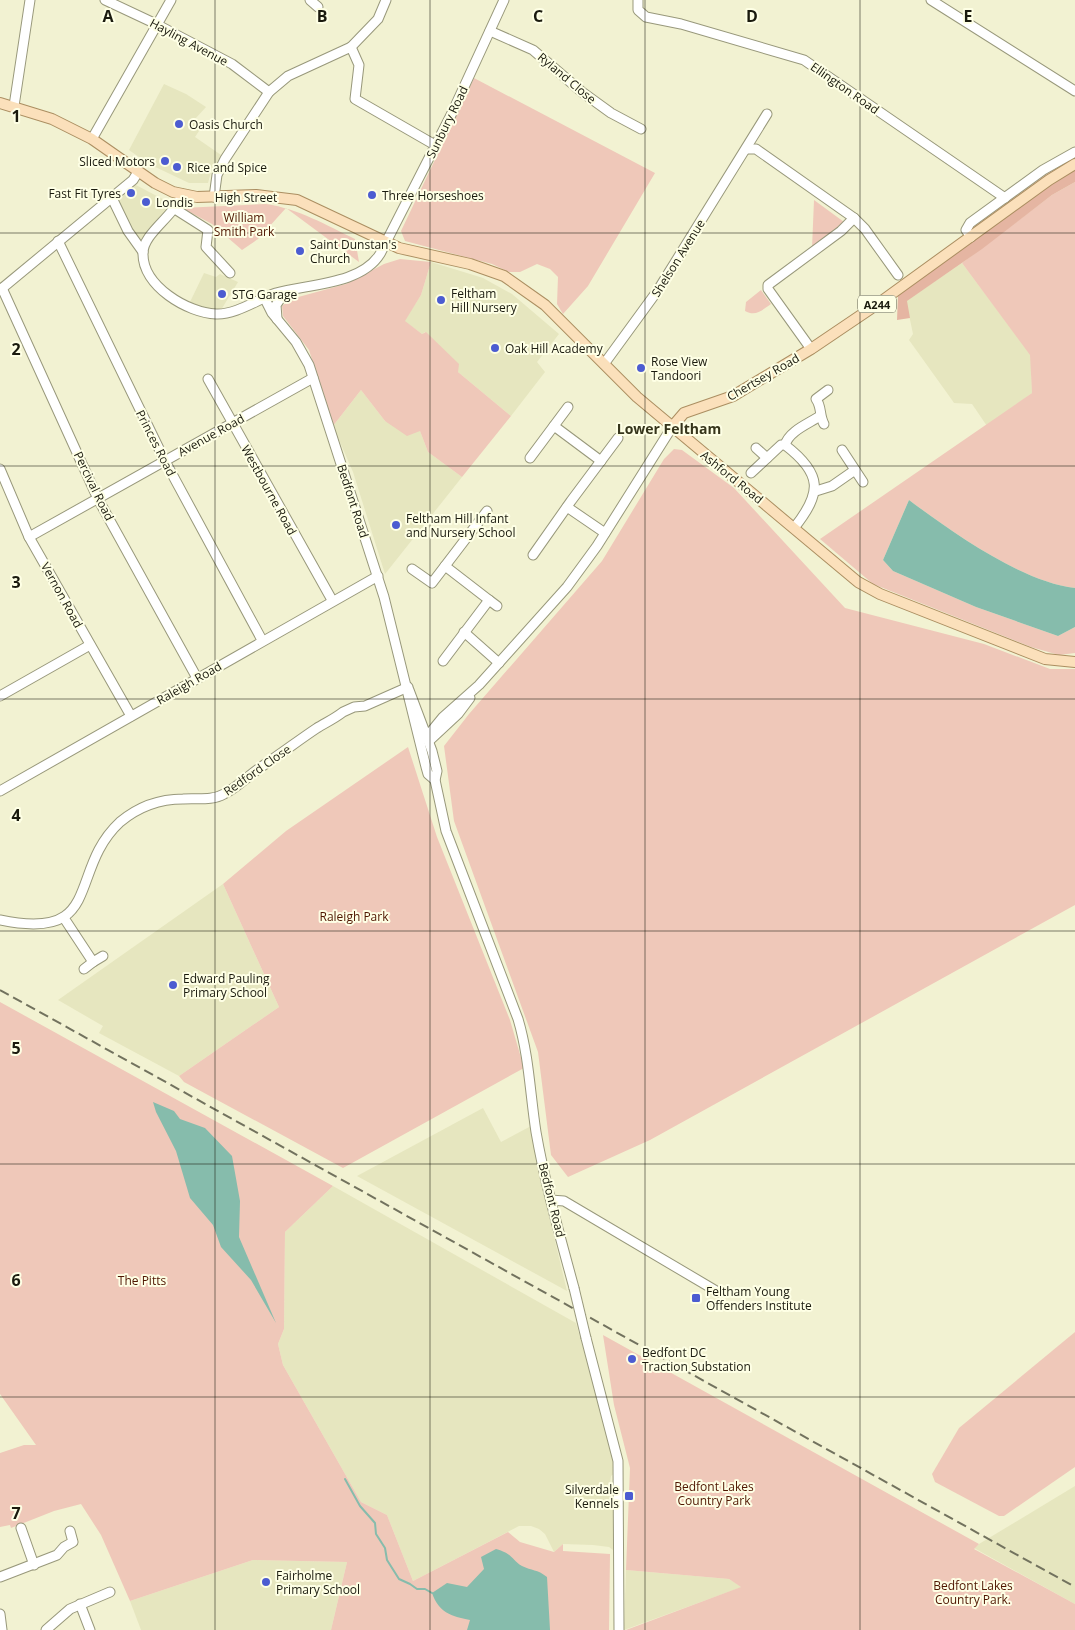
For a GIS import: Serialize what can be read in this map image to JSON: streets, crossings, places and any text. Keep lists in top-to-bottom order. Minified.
{"streets":{"main road":["High Street","A244","Chertsey Road","Ashford Road"],"street":["Hayling Avenue","Ryland Close","Ellington Road","Sunbury Road","Shelson Avenue","Avenue Road","Princes Road","Percival Road","Westbourne Road","Bedfont Road","Vernon Road","Raleigh Road","Redford Close"]},"crossings":[["Ryland Close","Sunbury Road"],["Sunbury Road","High Street"],["Sunbury Road","Ashford Road"],["Sunbury Road","Bedfont Road"],["High Street","Ashford Road"],["Shelson Avenue","Ashford Road"],["Chertsey Road","Ashford Road"],["Chertsey Road","Bedfont Road"],["Avenue Road","Princes Road"],["Avenue Road","Percival Road"],["Avenue Road","Westbourne Road"],["Avenue Road","Bedfont Road"],["Avenue Road","Vernon Road"],["Princes Road","Raleigh Road"],["Percival Road","Raleigh Road"],["Westbourne Road","Raleigh Road"],["Bedfont Road","Raleigh Road"],["Bedfont Road","Redford Close"],["Vernon Road","Raleigh Road"]],"districts":["Lower Feltham"],"parks":["William Smith Park","Raleigh Park","The Pitts","Bedfont Lakes Country Park","Bedfont Lakes Country Park."],"places":{"other":["Oasis Church","Sliced Motors","Rice and Spice","Fast Fit Tyres","Three Horseshoes","Londis","Saint Dunstan's Church","STG Garage","Feltham Hill Nursery","Oak Hill Academy","Rose View Tandoori","Feltham Hill Infant and Nursery School","Edward Pauling Primary School","Bedfont DC Traction Substation","Fairholme Primary School"],"transit":["Feltham Young Offenders Institute","Silverdale Kennels"]},"grid":{"columns":["A","B","C","D","E"],"rows":["1","2","3","4","5","6","7"]}}
